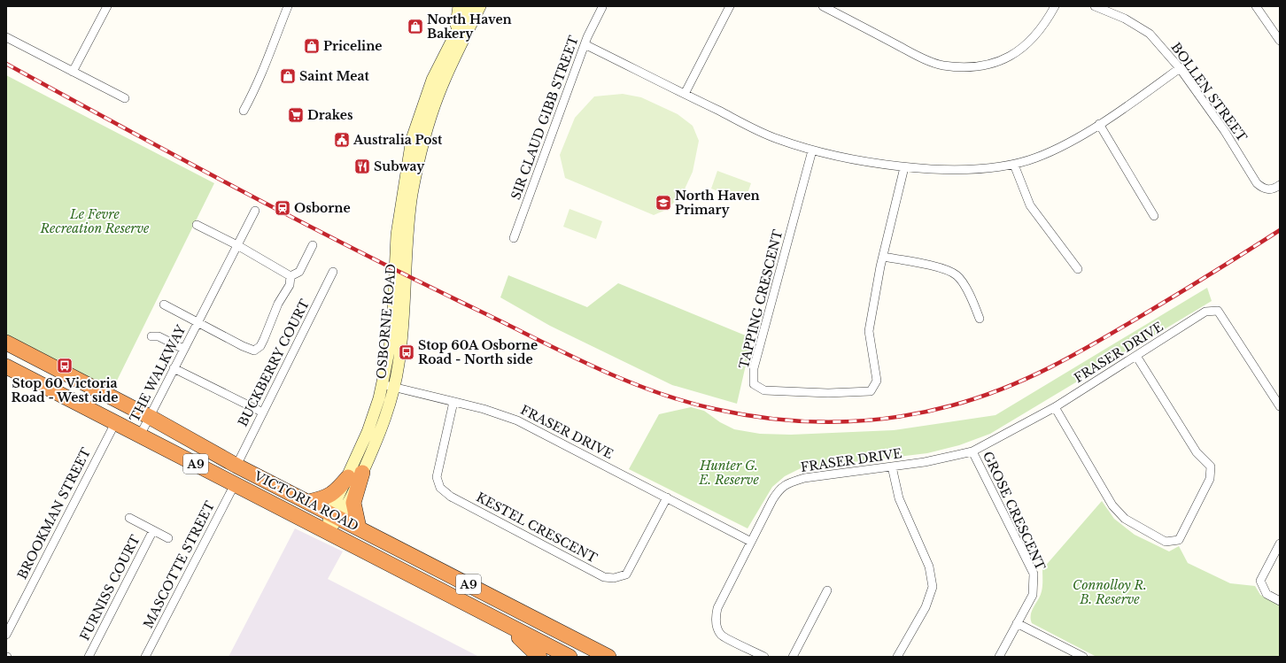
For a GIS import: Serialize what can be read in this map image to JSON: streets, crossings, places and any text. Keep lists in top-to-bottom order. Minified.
{"streets":{"highway":["A9","VICTORIA ROAD"],"street":["BOLLEN STREET","SIR CLAUD GIBB STREET","TAPPING CRESCENT","OSBORNE ROAD","FRASER DRIVE","BUCKBERRY COURT","THE WALKWAY","GROSE CRESCENT","BROOKMAN STREET","KESTEL CRESCENT","MASCOTTE STREET","FURNISS COURT"]},"crossings":[["OSBORNE ROAD","FRASER DRIVE"],["OSBORNE ROAD","VICTORIA ROAD"],["FRASER DRIVE","GROSE CRESCENT"],["FRASER DRIVE","KESTEL CRESCENT"],["BUCKBERRY COURT","VICTORIA ROAD"],["THE WALKWAY","VICTORIA ROAD"],["VICTORIA ROAD","BROOKMAN STREET"],["VICTORIA ROAD","MASCOTTE STREET"]],"parks":["Le Fevre Recreation Reserve","Hunter G. E. Reserve","Connolloy R. B. Reserve"],"places":{"shop":["North Haven Bakery","Priceline","Saint Meat"],"supermarket":["Drakes"],"public building":["Australia Post"],"restaurant":["Subway"],"school or university":["North Haven Primary"],"station":["Osborne"],"bus stop":["Stop 60A Osborne Road - North side","Stop 60 Victoria Road - West side"]}}
